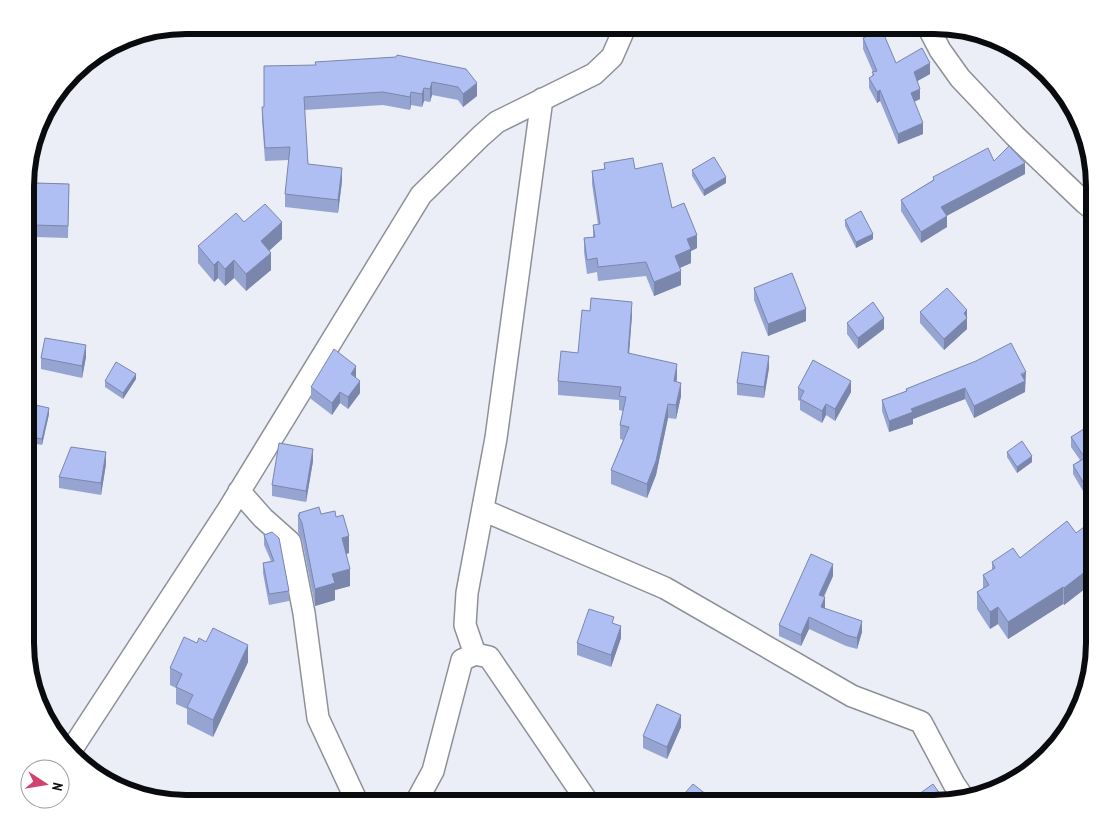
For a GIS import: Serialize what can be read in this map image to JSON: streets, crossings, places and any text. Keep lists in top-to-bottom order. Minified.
{"north":"right"}
